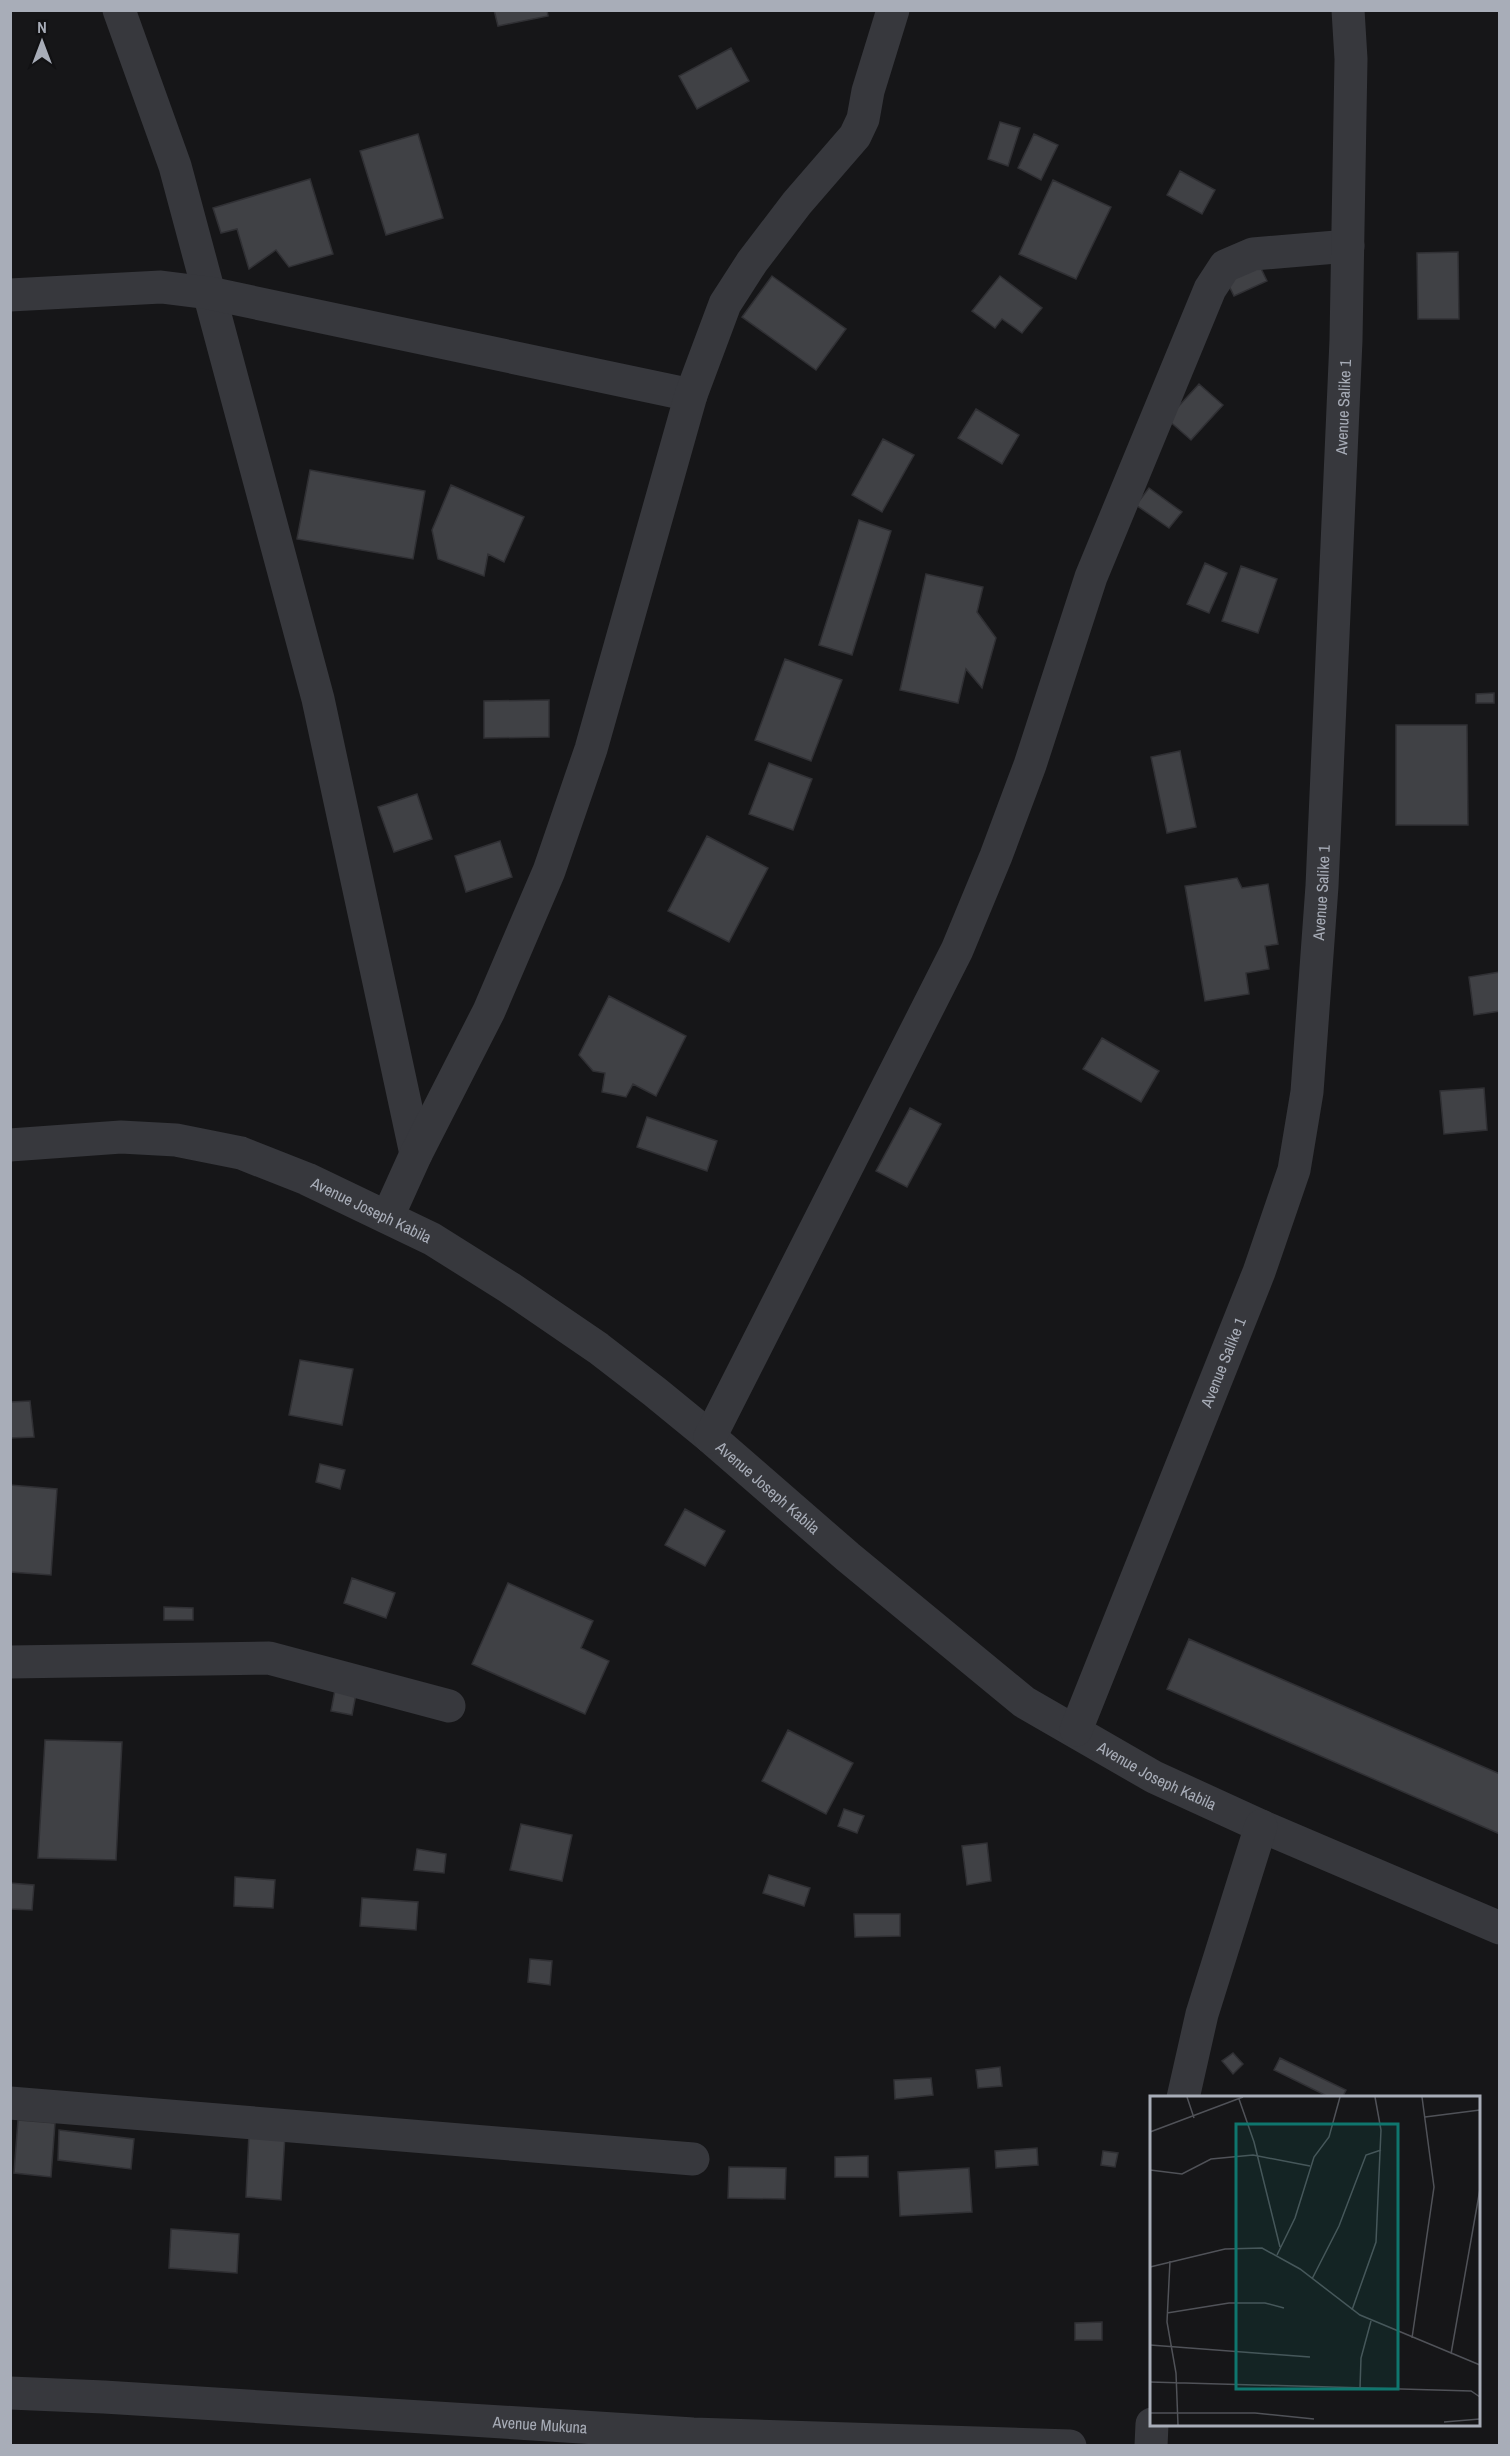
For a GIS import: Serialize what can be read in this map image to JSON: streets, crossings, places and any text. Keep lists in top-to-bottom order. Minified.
{"streets":{"street":["Avenue Salike 1","Avenue Joseph Kabila","Avenue Mukuna"]},"crossings":[["Avenue Salike 1","Avenue Joseph Kabila"]],"north":"top"}
